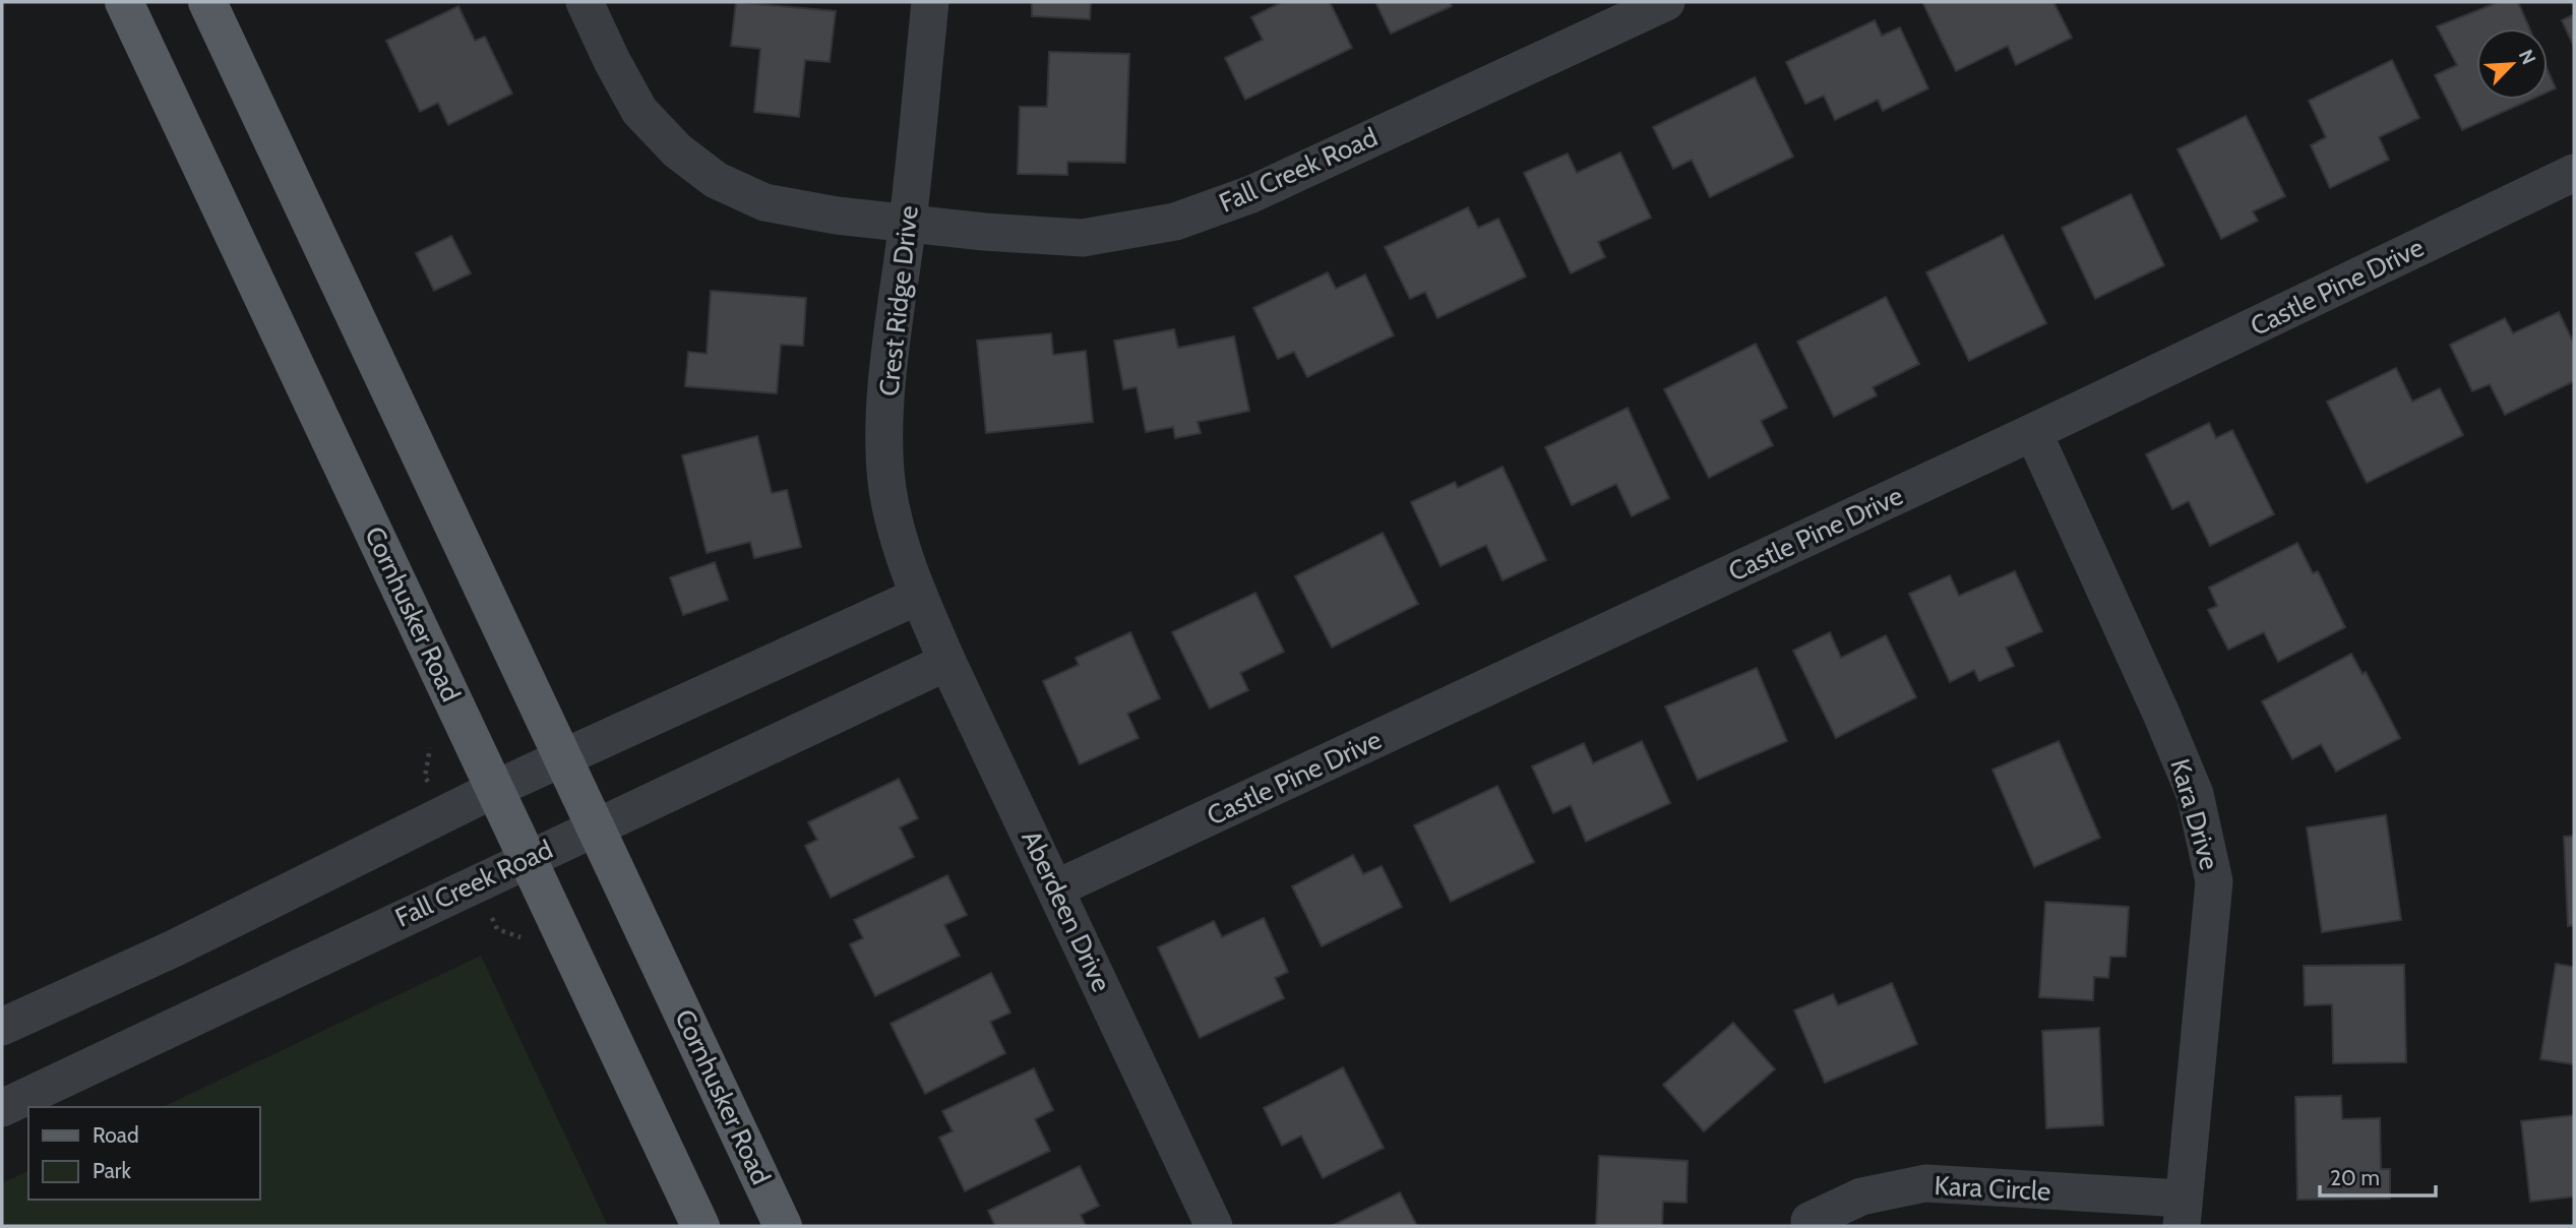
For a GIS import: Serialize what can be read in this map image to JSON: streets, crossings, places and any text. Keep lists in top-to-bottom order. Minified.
{"streets":{"main road":["Cornhusker Road"],"street":["Fall Creek Road","Castle Pine Drive","Crest Ridge Drive","Kara Drive","Aberdeen Drive","Kara Circle"]},"crossings":[["Fall Creek Road","Crest Ridge Drive"],["Fall Creek Road","Cornhusker Road"],["Fall Creek Road","Aberdeen Drive"],["Castle Pine Drive","Kara Drive"],["Castle Pine Drive","Aberdeen Drive"],["Crest Ridge Drive","Aberdeen Drive"],["Kara Drive","Kara Circle"]],"legend":["Road","Park"],"scale_bar":"20 m","north":"top right"}
